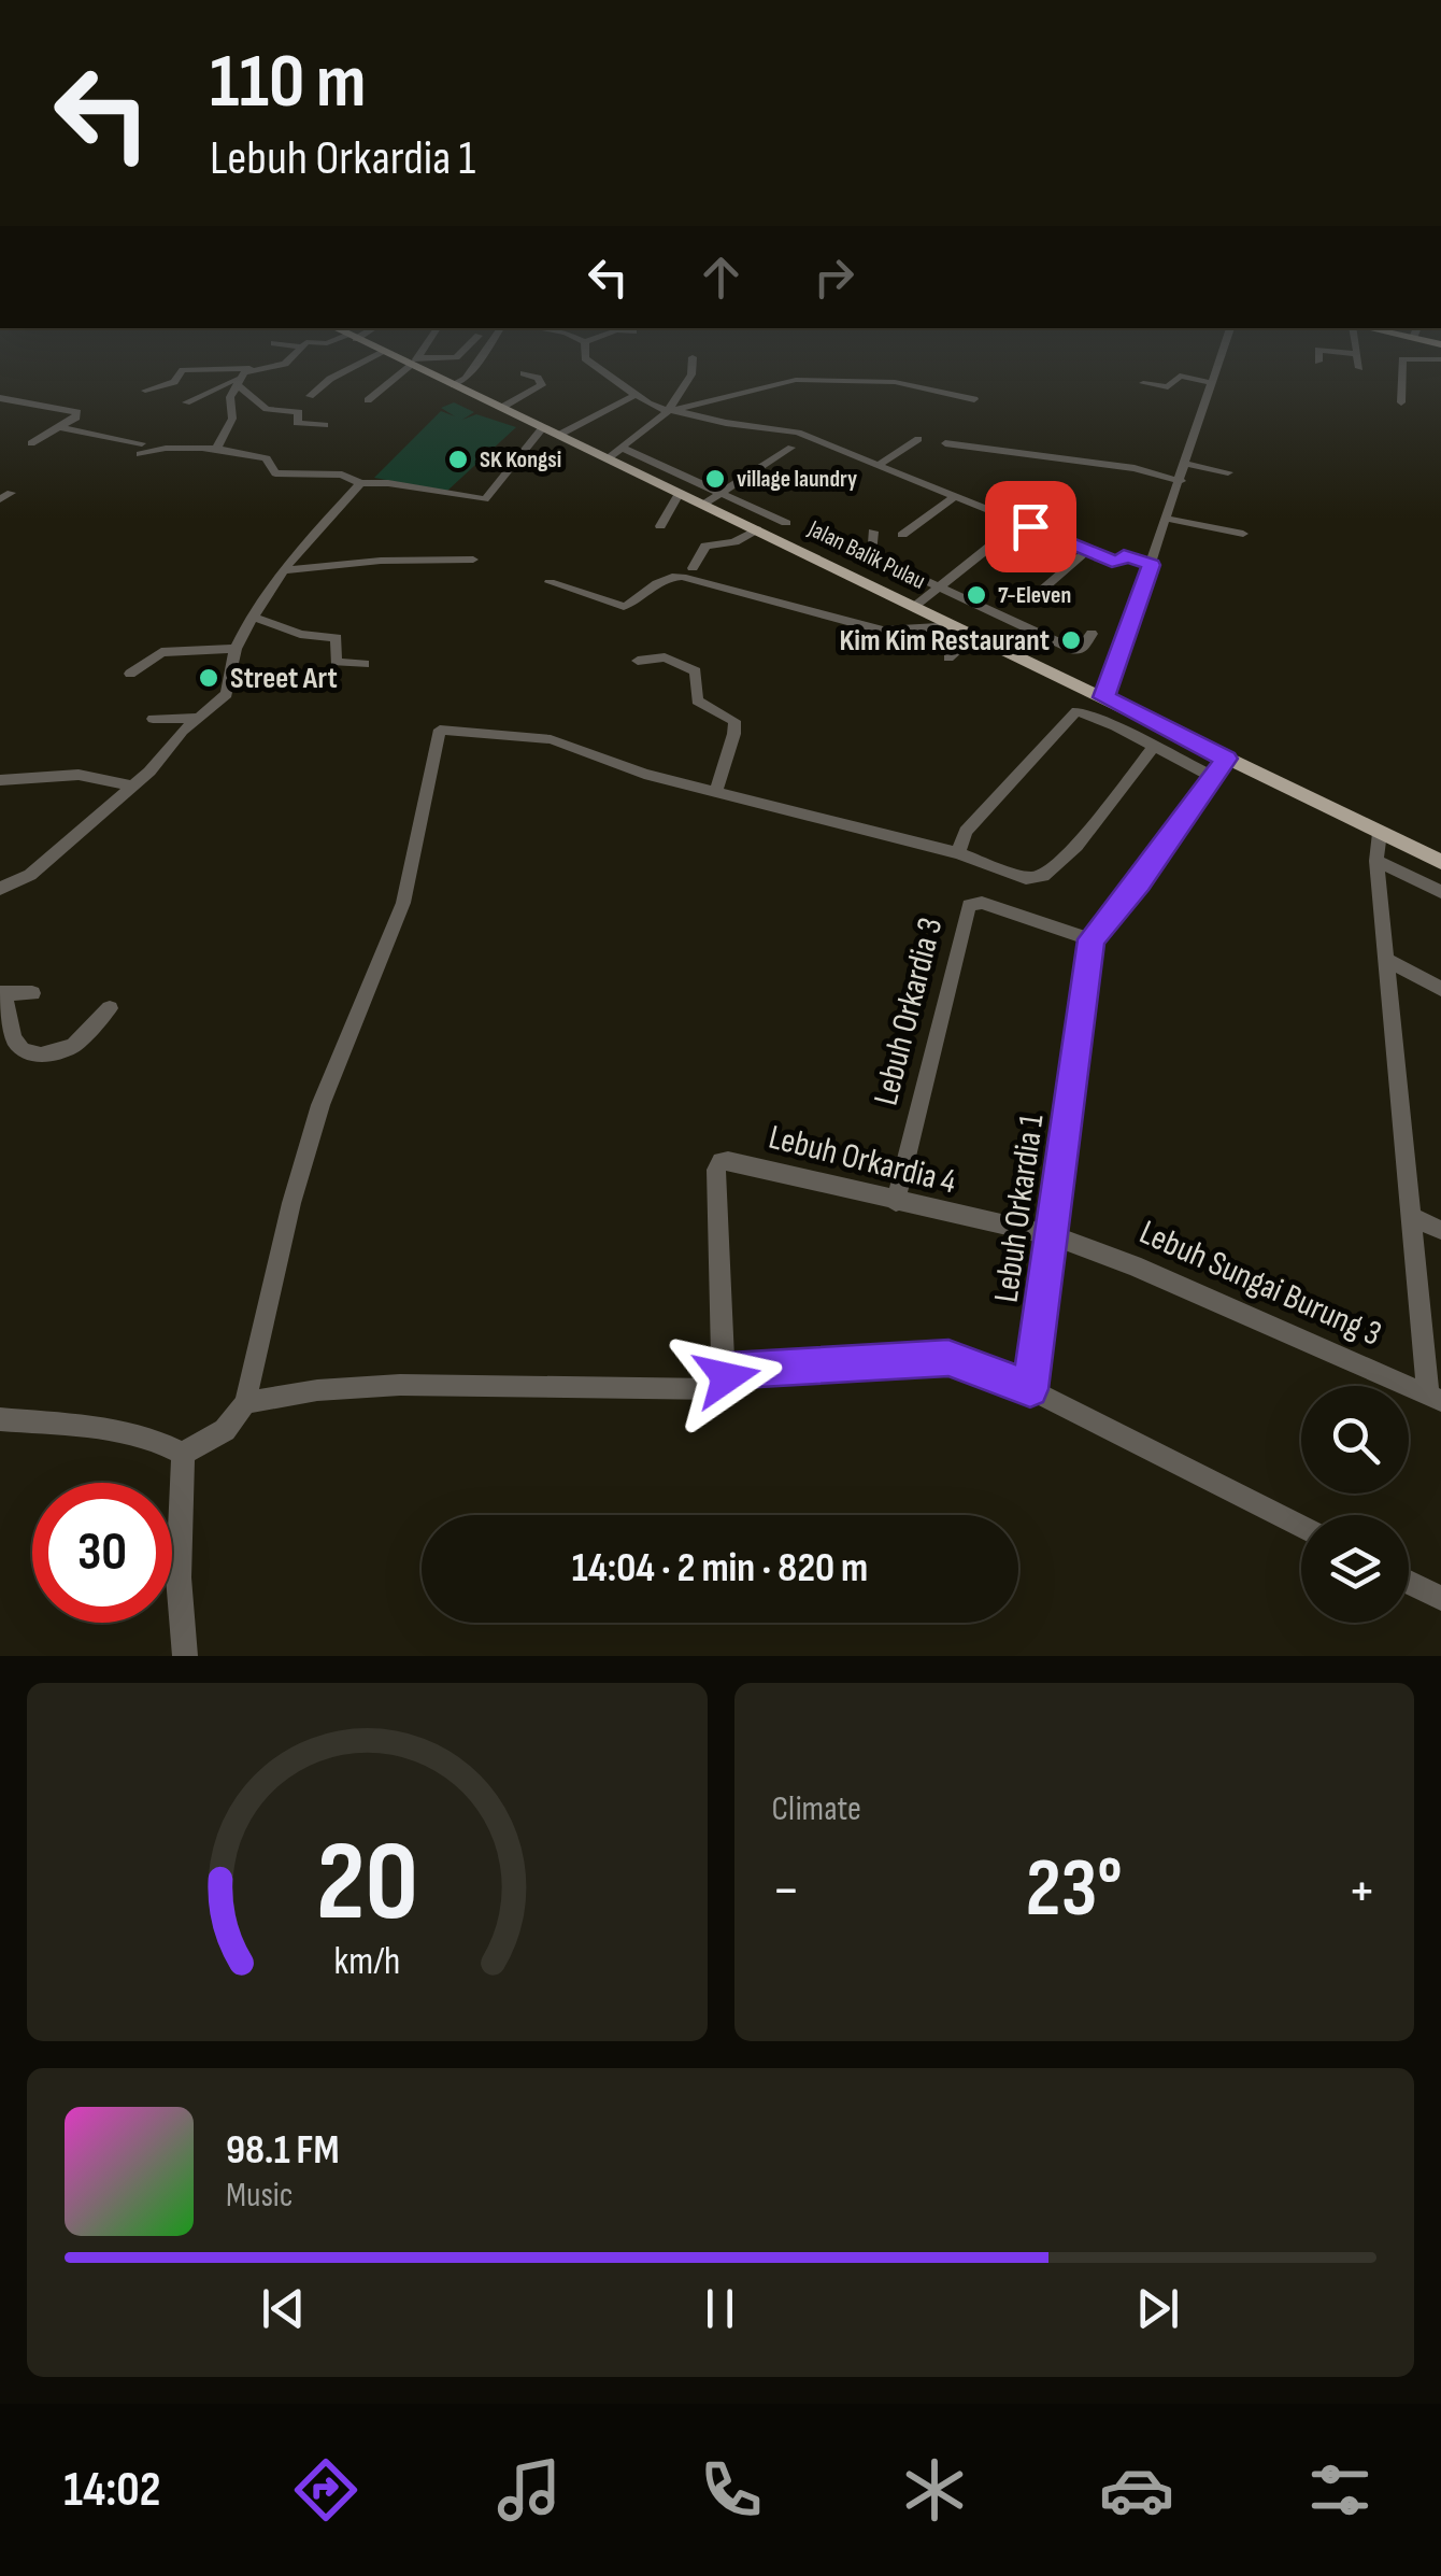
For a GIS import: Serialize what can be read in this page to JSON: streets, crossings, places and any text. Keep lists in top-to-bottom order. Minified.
{"streets":{"main road":["Jalan Balik Pulau"],"street":["Lebuh Orkardia 3","Lebuh Orkardia 4","Lebuh Orkardia 1","Lebuh Sungai Burung 3"]},"crossings":[["Lebuh Orkardia 3","Lebuh Orkardia 4"],["Lebuh Orkardia 3","Lebuh Orkardia 1"],["Lebuh Orkardia 4","Lebuh Orkardia 1"],["Lebuh Orkardia 4","Lebuh Sungai Burung 3"],["Lebuh Orkardia 1","Lebuh Sungai Burung 3"]],"places":["SK Kongsi","village laundry","7-Eleven","Kim Kim Restaurant","Street Art"],"page":{"turn":["110 m","Lebuh Orkardia 1"],"limit":"30","trip":"14:04 · 2 min · 820 m","tile":"Climate","heat":["−","23°","+"],"song":["98.1 FM","Music"],"tabs":"14:02","gauge":["20","km/h"]}}
